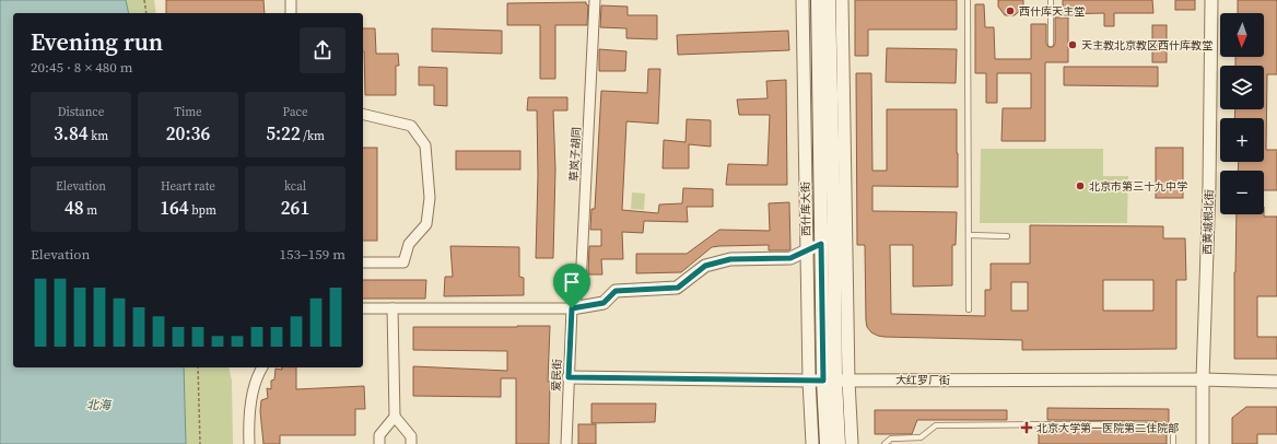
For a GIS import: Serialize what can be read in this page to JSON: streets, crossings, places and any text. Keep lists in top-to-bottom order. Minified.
{"streets":{"main road":["西什库大街"],"street":["草岚子胡同","西黄城根北街","爱民街","大红罗厂街"]},"crossings":[["草岚子胡同","爱民街"],["西什库大街","大红罗厂街"],["西黄城根北街","大红罗厂街"],["爱民街","大红罗厂街"]],"water":["北海"],"places":{"other":["西什库天主堂","天主教北京教区西什库教堂","北京市第三十九中学"],"health":["北京大学第一医院第二住院部"]},"north":"bottom","page":{"map_buttons":["+","−"],"heading":["Evening run","20:45 · 8 × 480 m"],"stats":[["Distance","3.84 km"],["Time","20:36"],["Pace","5:22 /km"],["Elevation","48 m"],["Heart rate","164 bpm"],["kcal","261"]],"chart":["Elevation","153–159 m"]}}
